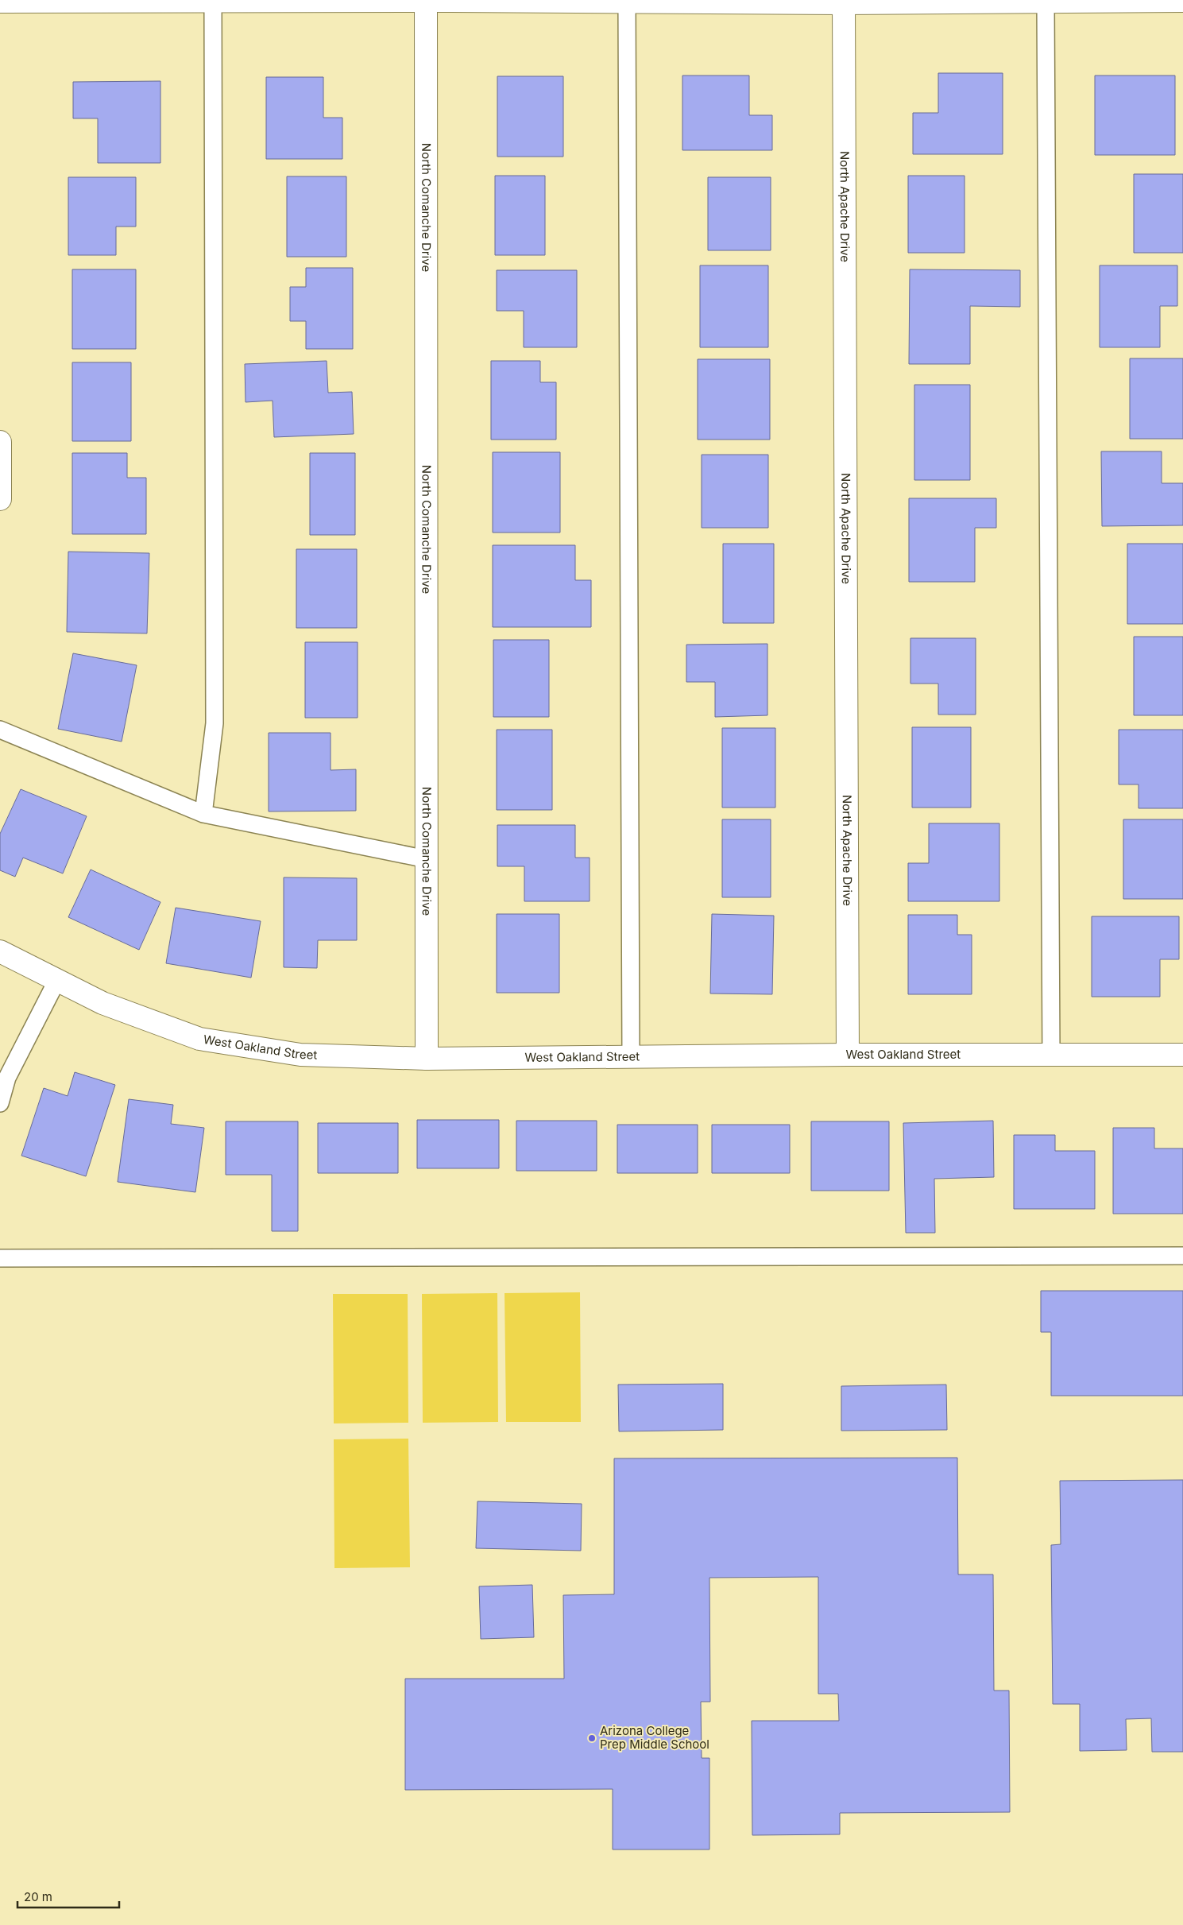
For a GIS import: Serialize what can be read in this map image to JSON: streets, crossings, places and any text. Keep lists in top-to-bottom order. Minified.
{"streets":{"street":["North Comanche Drive","North Apache Drive","West Oakland Street"]},"crossings":[["North Comanche Drive","West Oakland Street"],["North Apache Drive","West Oakland Street"]],"places":["Arizona College Prep Middle School"],"scale_bar":"20 m"}
